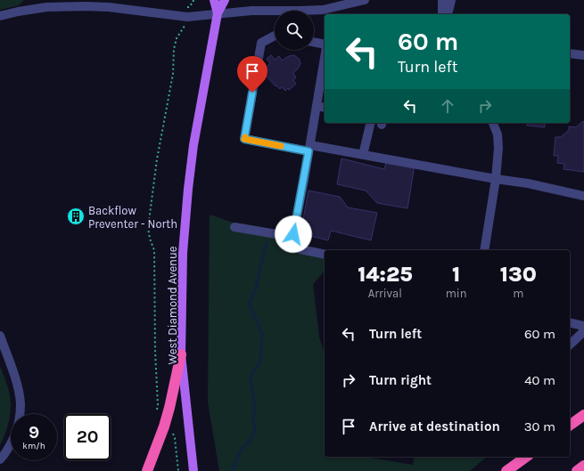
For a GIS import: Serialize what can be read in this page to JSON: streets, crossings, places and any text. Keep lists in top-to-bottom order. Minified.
{"streets":{"main road":["West Diamond Avenue"]},"places":{"building":["Backflow Preventer - North"]},"page":{"turn":["60 m","Turn left"],"eta":["14:25","Arrival","1","min","130","m"],"list":[{"name":"Turn left","value":"60 m"},{"name":"Turn right","value":"40 m"},{"name":"Arrive at destination","value":"30 m"}],"speed":"9 km/h","limit":"20"}}
